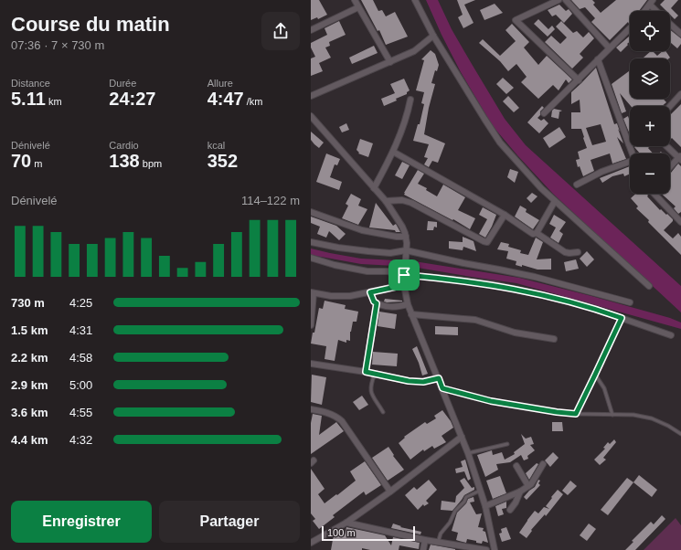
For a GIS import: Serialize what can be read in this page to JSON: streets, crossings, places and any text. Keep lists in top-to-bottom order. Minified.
{"scale_bar":"100 m","page":{"heading":["Course du matin","07:36 · 7 × 730 m"],"map_buttons":["+","−"],"stats":[["Distance","5.11 km"],["Durée","24:27"],["Allure","4:47 /km"],["Dénivelé","70 m"],["Cardio","138 bpm"],["kcal","352"]],"chart":["Dénivelé","114–122 m"],"list":[{"name":"730 m","note":"4:25"},{"name":"1.5 km","note":"4:31"},{"name":"2.2 km","note":"4:58"},{"name":"2.9 km","note":"5:00"},{"name":"3.6 km","note":"4:55"},{"name":"4.4 km","note":"4:32"}],"buttons":["Enregistrer","Partager"],"scale":"100 m"}}
